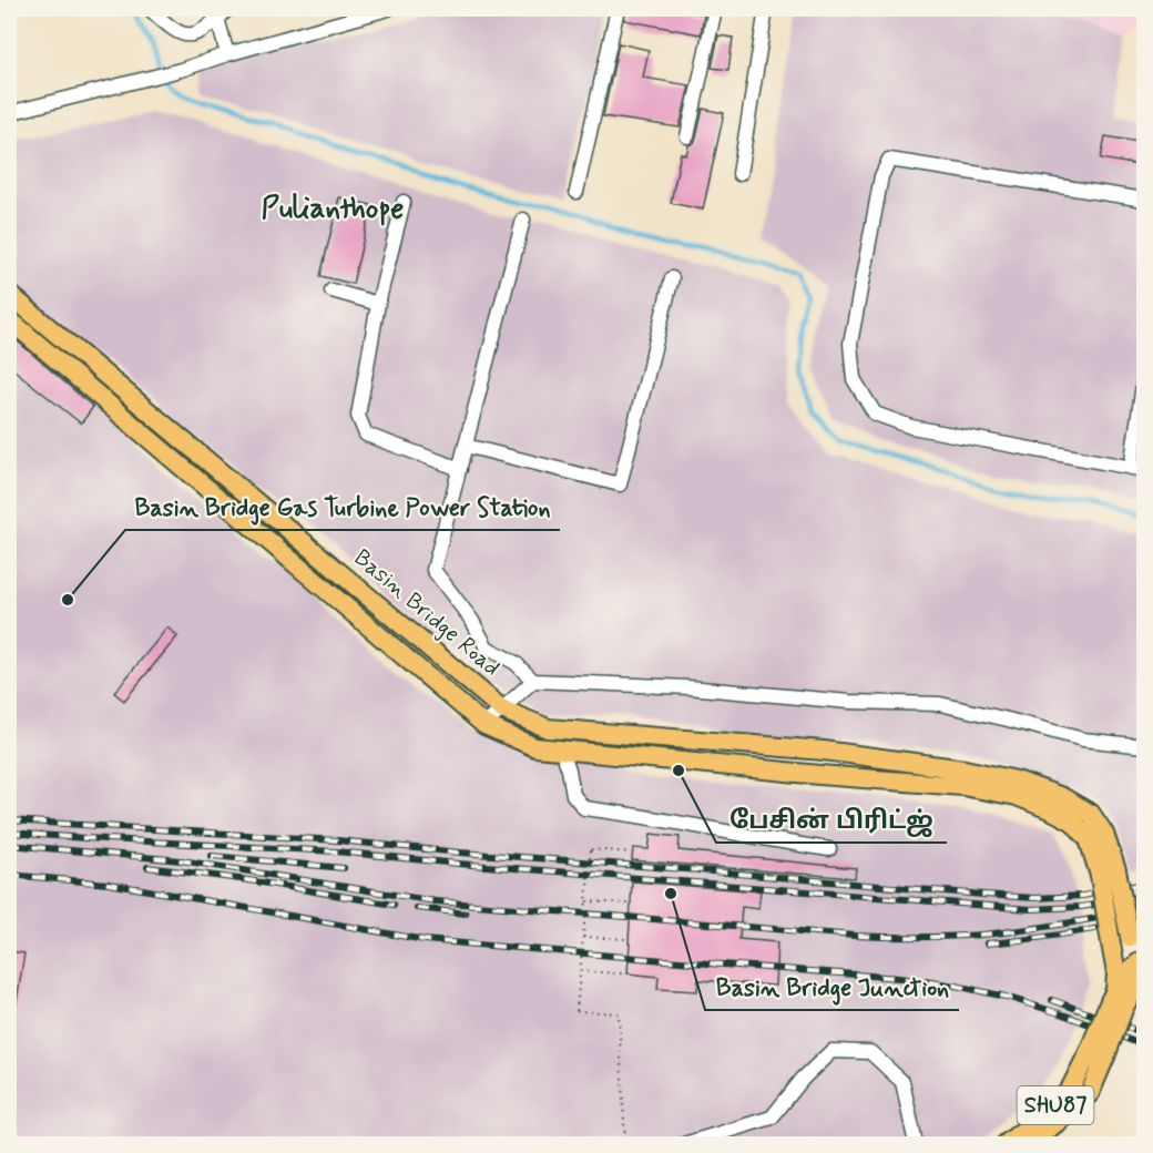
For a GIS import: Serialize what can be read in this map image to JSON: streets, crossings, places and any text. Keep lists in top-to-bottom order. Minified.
{"streets":{"main road":["Basin Bridge Road","SHU87"]},"districts":["Pulianthope"],"places":["Basin Bridge Gas Turbine Power Station","பேசின் பிரிட்ஜ்","Basin Bridge Junction"]}
